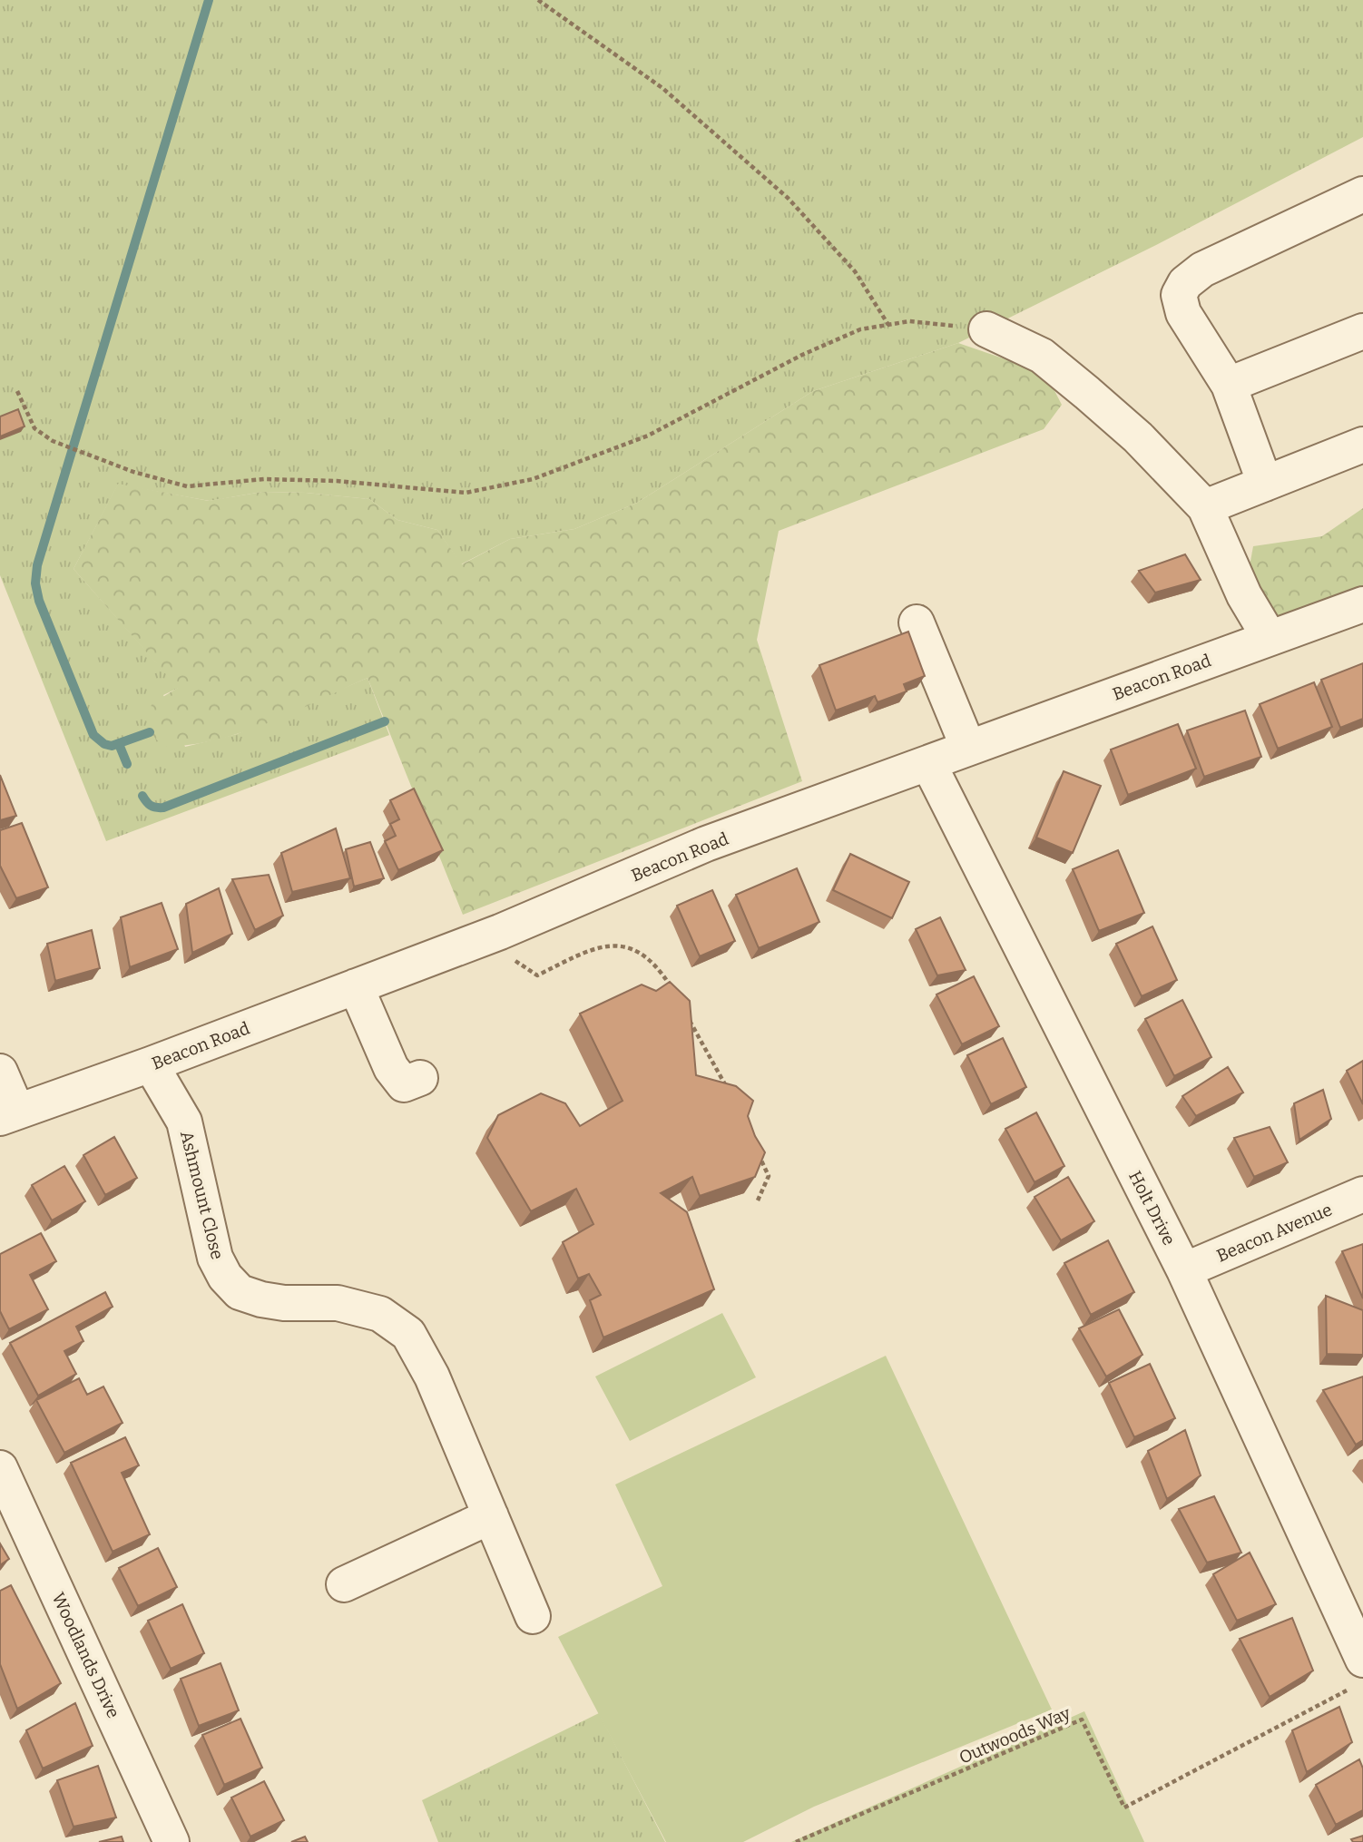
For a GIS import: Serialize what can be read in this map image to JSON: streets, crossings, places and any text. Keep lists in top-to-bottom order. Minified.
{"streets":{"street":["Beacon Road","Ashmount Close","Holt Drive","Beacon Avenue","Woodlands Drive"],"path":["Outwoods Way"]},"crossings":[["Beacon Road","Ashmount Close"],["Beacon Road","Holt Drive"],["Holt Drive","Beacon Avenue"],["Holt Drive","Outwoods Way"]]}
